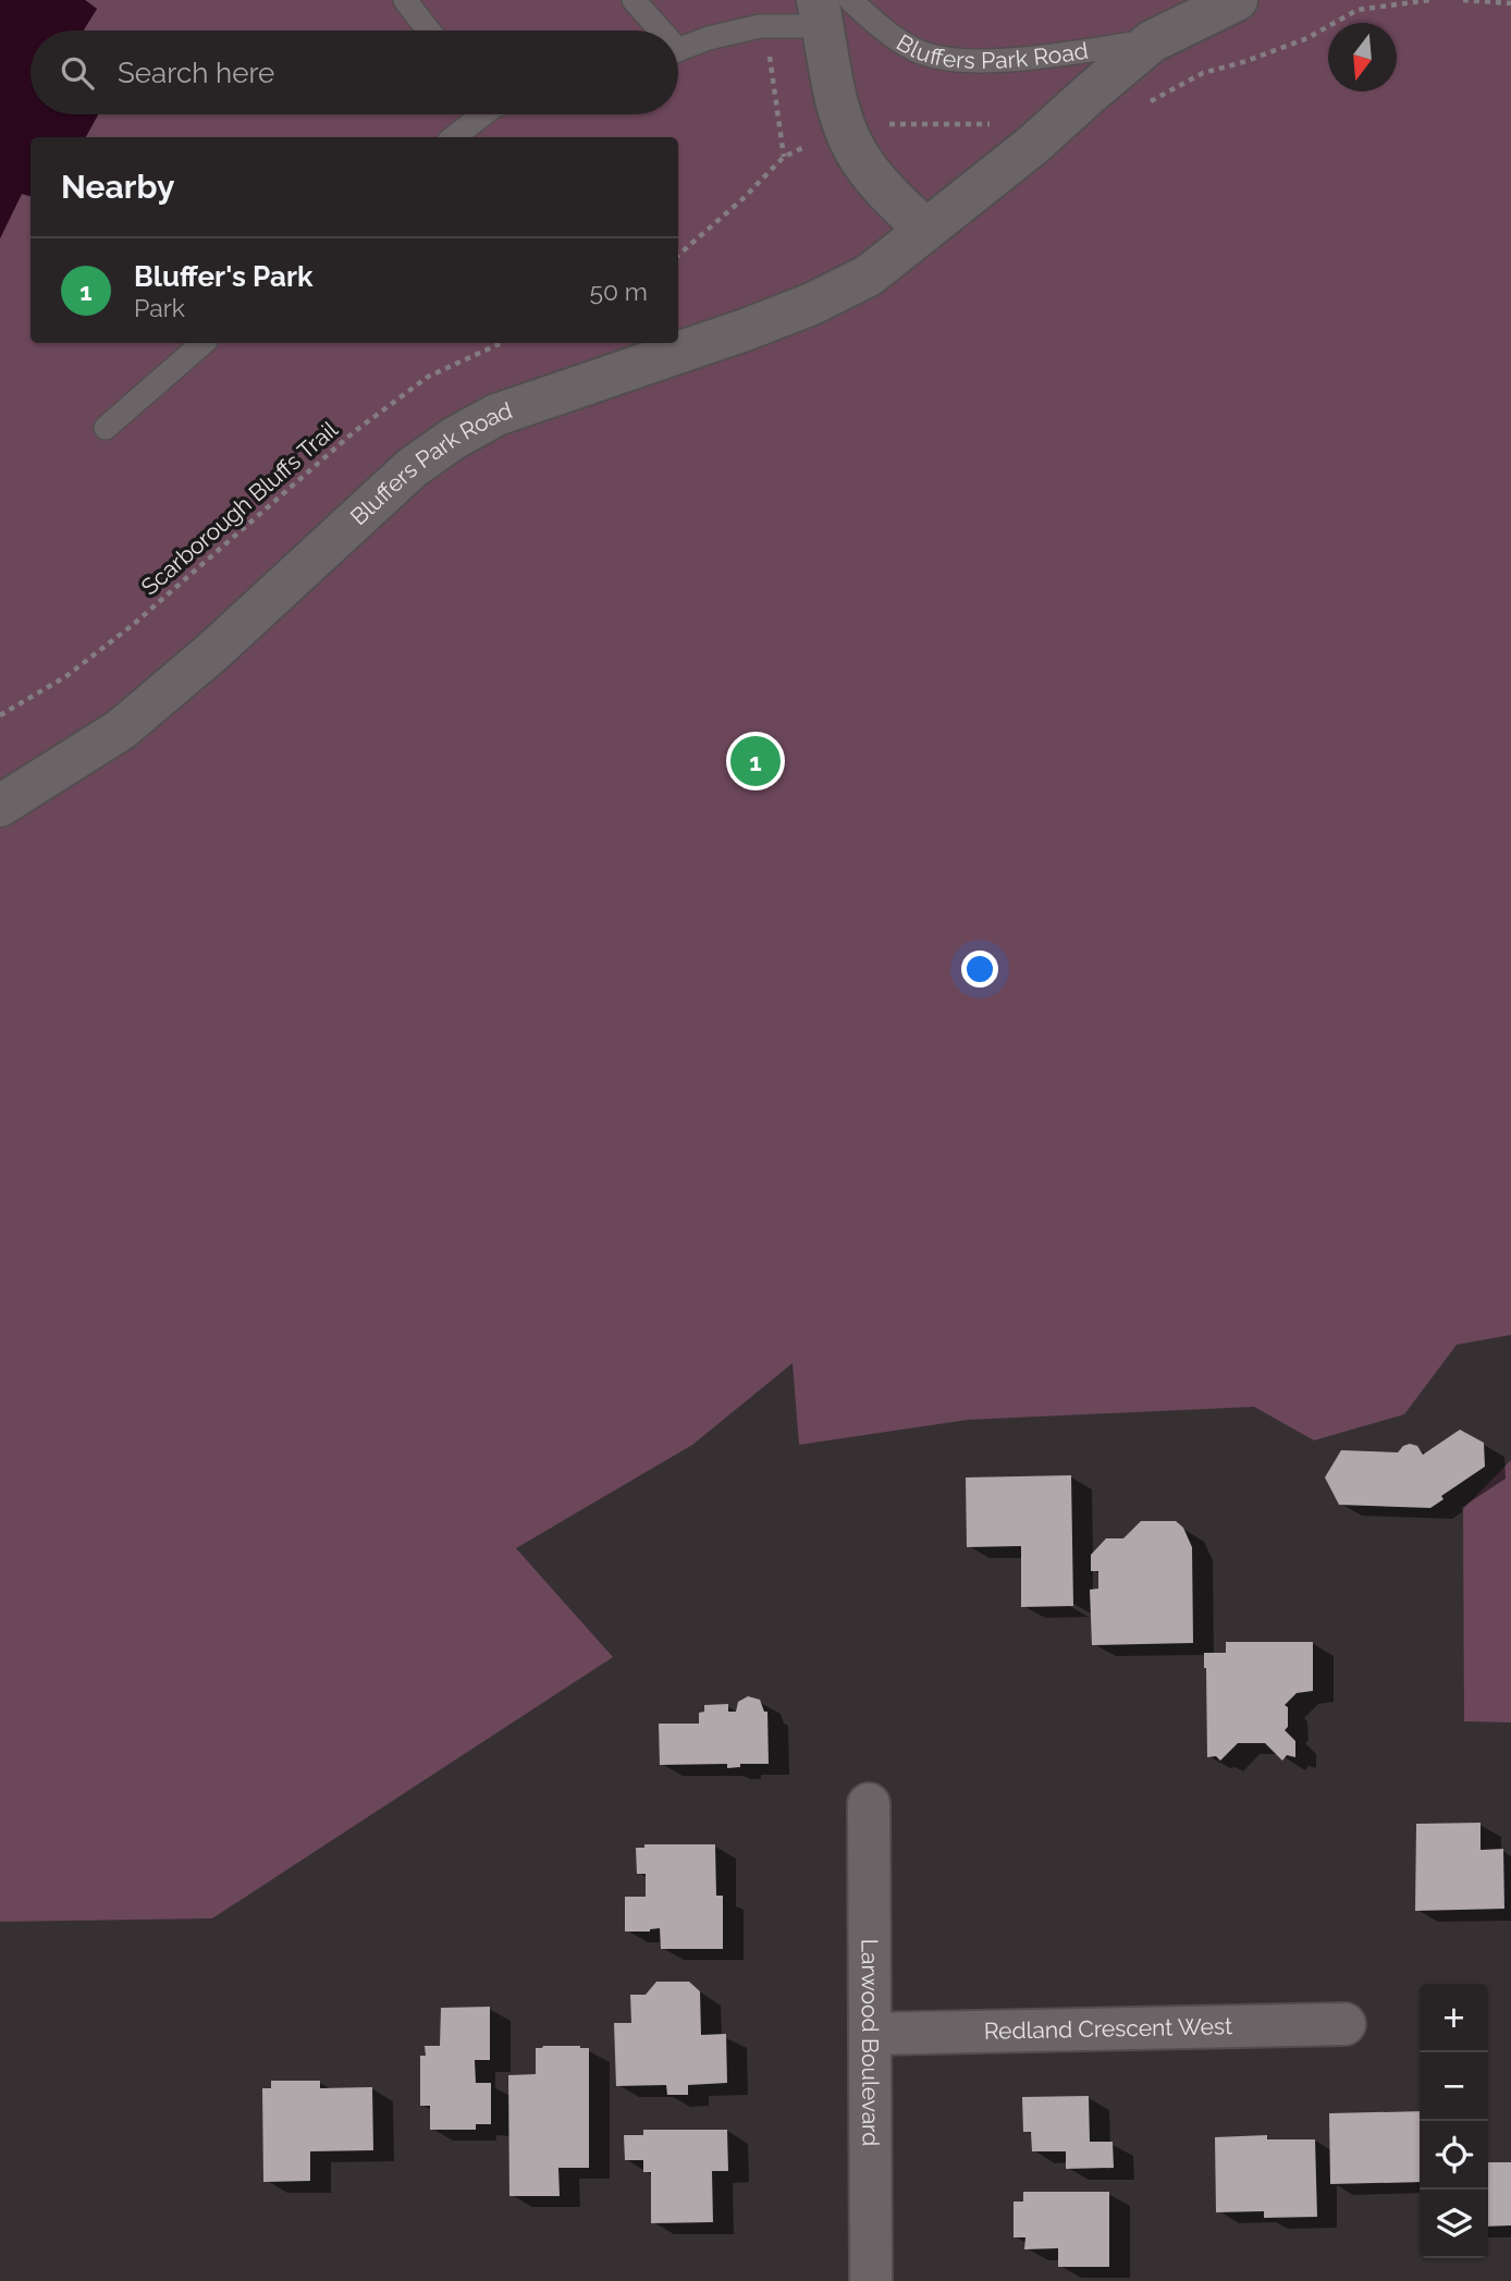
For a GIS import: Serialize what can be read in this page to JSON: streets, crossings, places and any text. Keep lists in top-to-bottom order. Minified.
{"streets":{"street":["Bluffers Park Road","Redland Crescent West","Larwood Boulevard"],"path":["Scarborough Bluffs Trail"]},"crossings":[["Redland Crescent West","Larwood Boulevard"]],"north":"bottom","page":{"search":"Search here","heading":"Nearby","list":[{"mark":"1","name":"Bluffer's Park","note":"Park","value":"50 m"}],"pins":"1","map_buttons":["+","−"]}}
